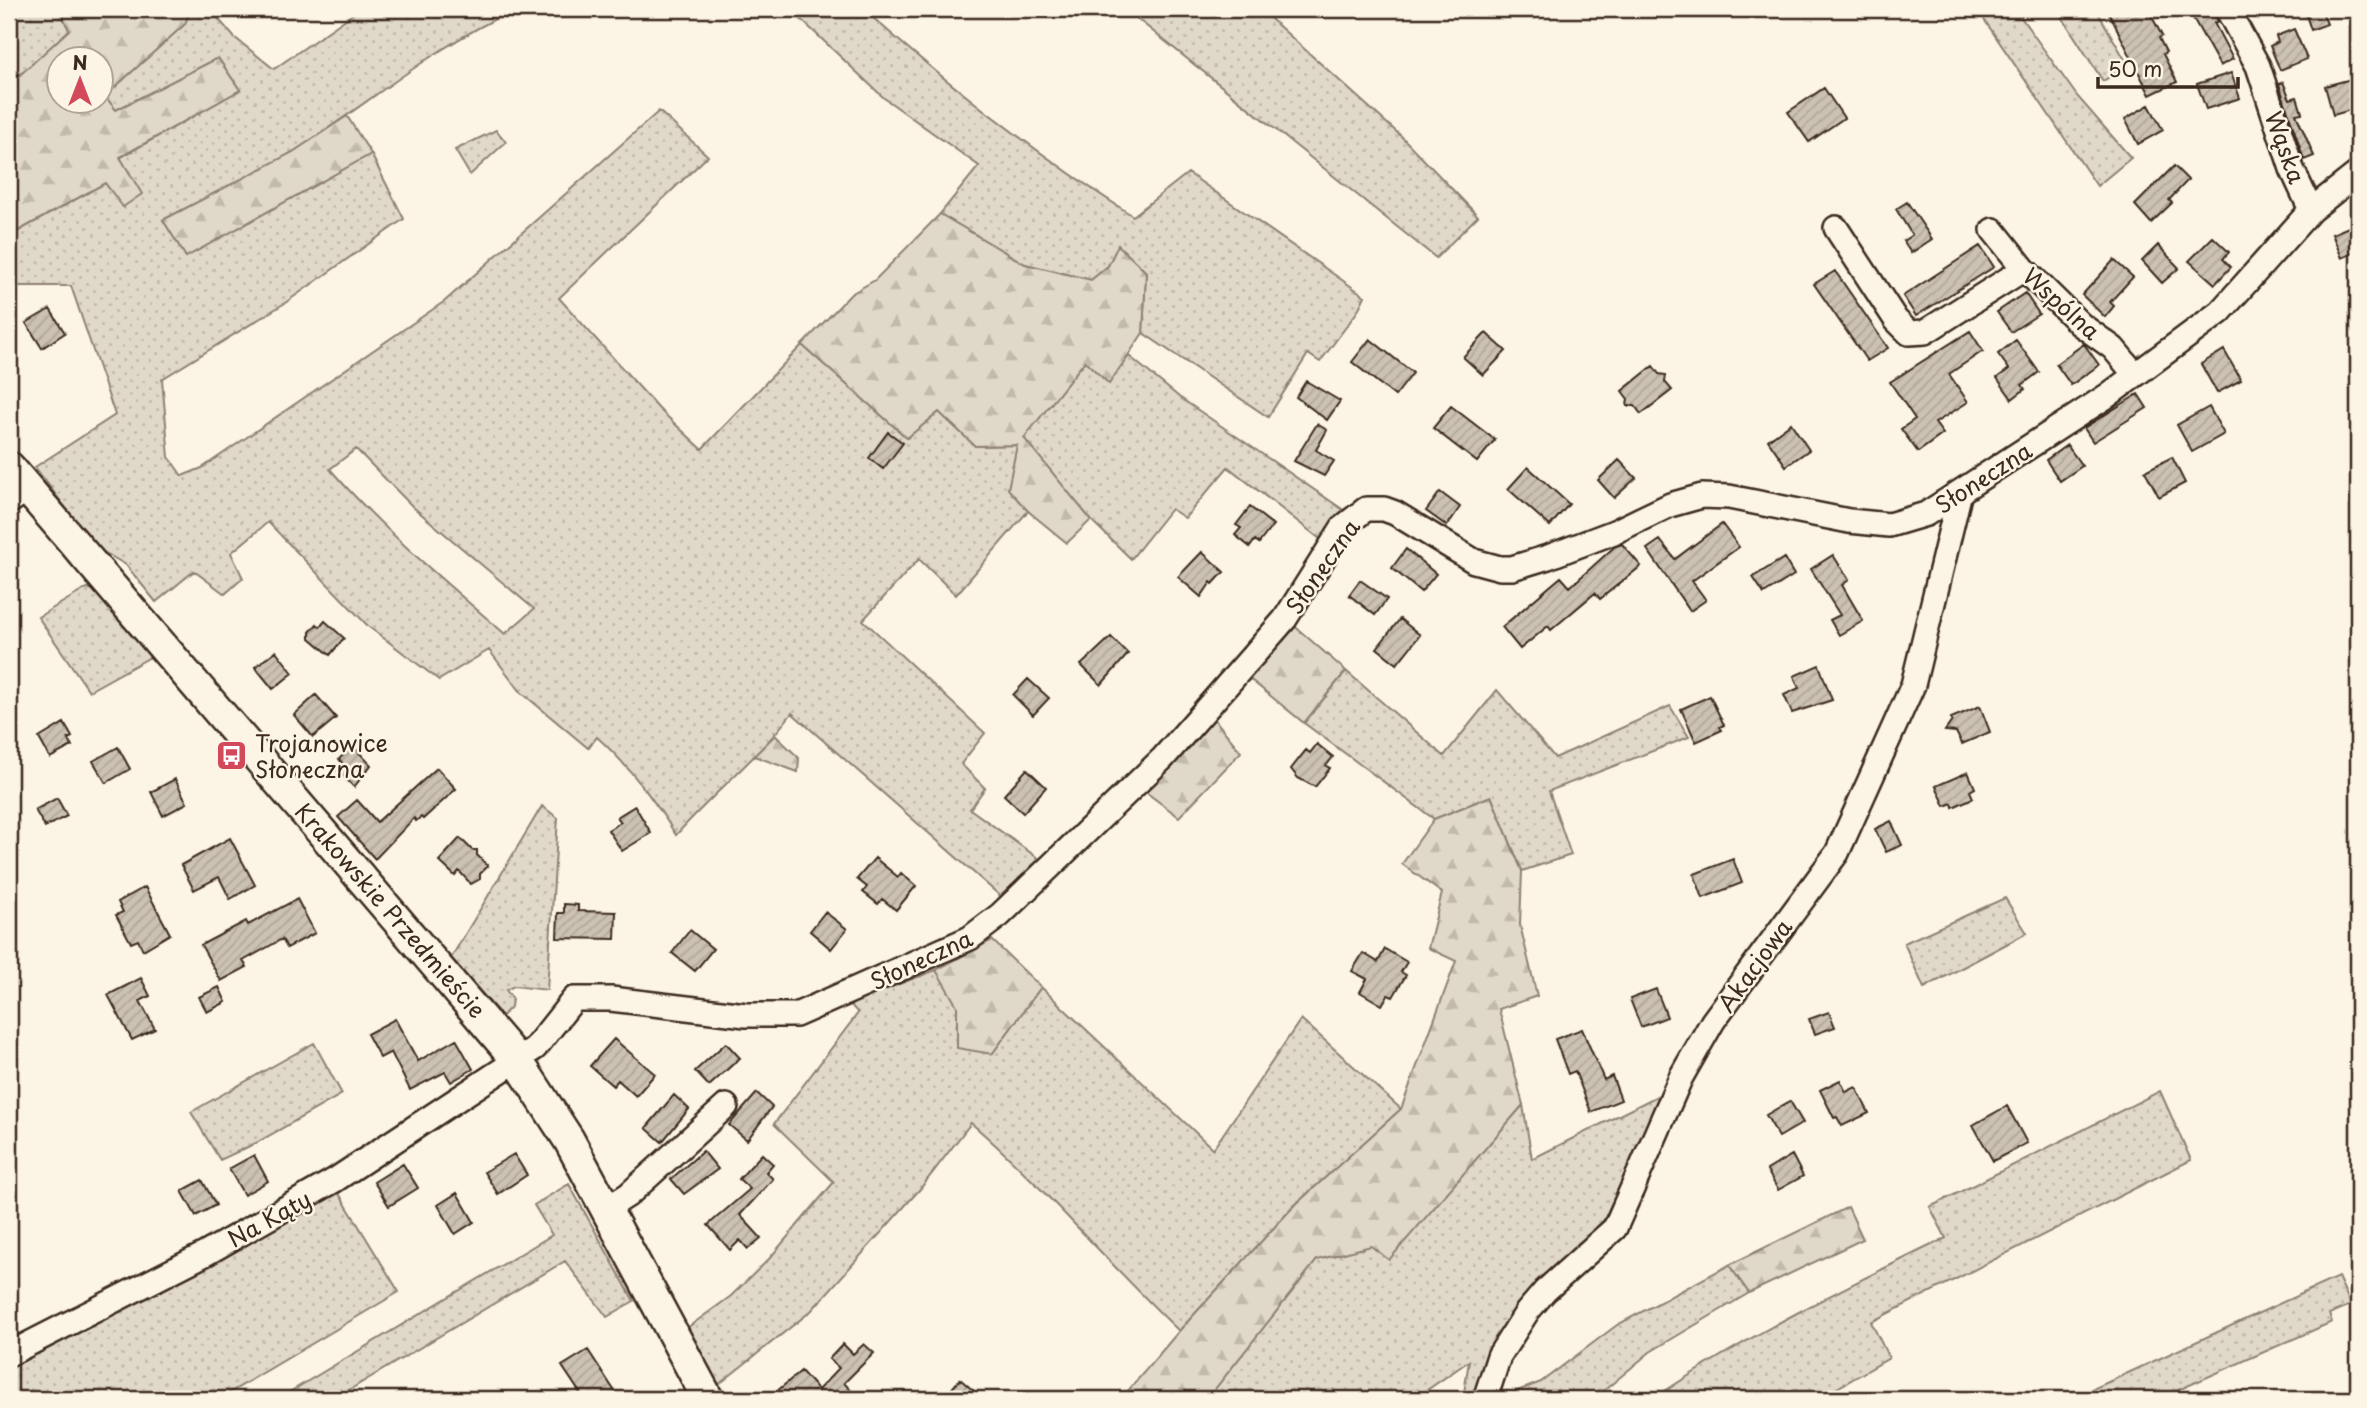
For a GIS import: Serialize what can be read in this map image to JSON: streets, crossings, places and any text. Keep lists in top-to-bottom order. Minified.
{"streets":{"main road":["Krakowskie Przedmieście"],"street":["Wąska","Wspólna","Słoneczna","Akacjowa","Na Kąty"]},"crossings":[["Wąska","Słoneczna"],["Wspólna","Słoneczna"],["Słoneczna","Krakowskie Przedmieście"],["Słoneczna","Akacjowa"],["Słoneczna","Na Kąty"],["Krakowskie Przedmieście","Na Kąty"]],"places":{"bus stop":["Trojanowice Słoneczna"]},"scale_bar":"50 m","north":"top"}
